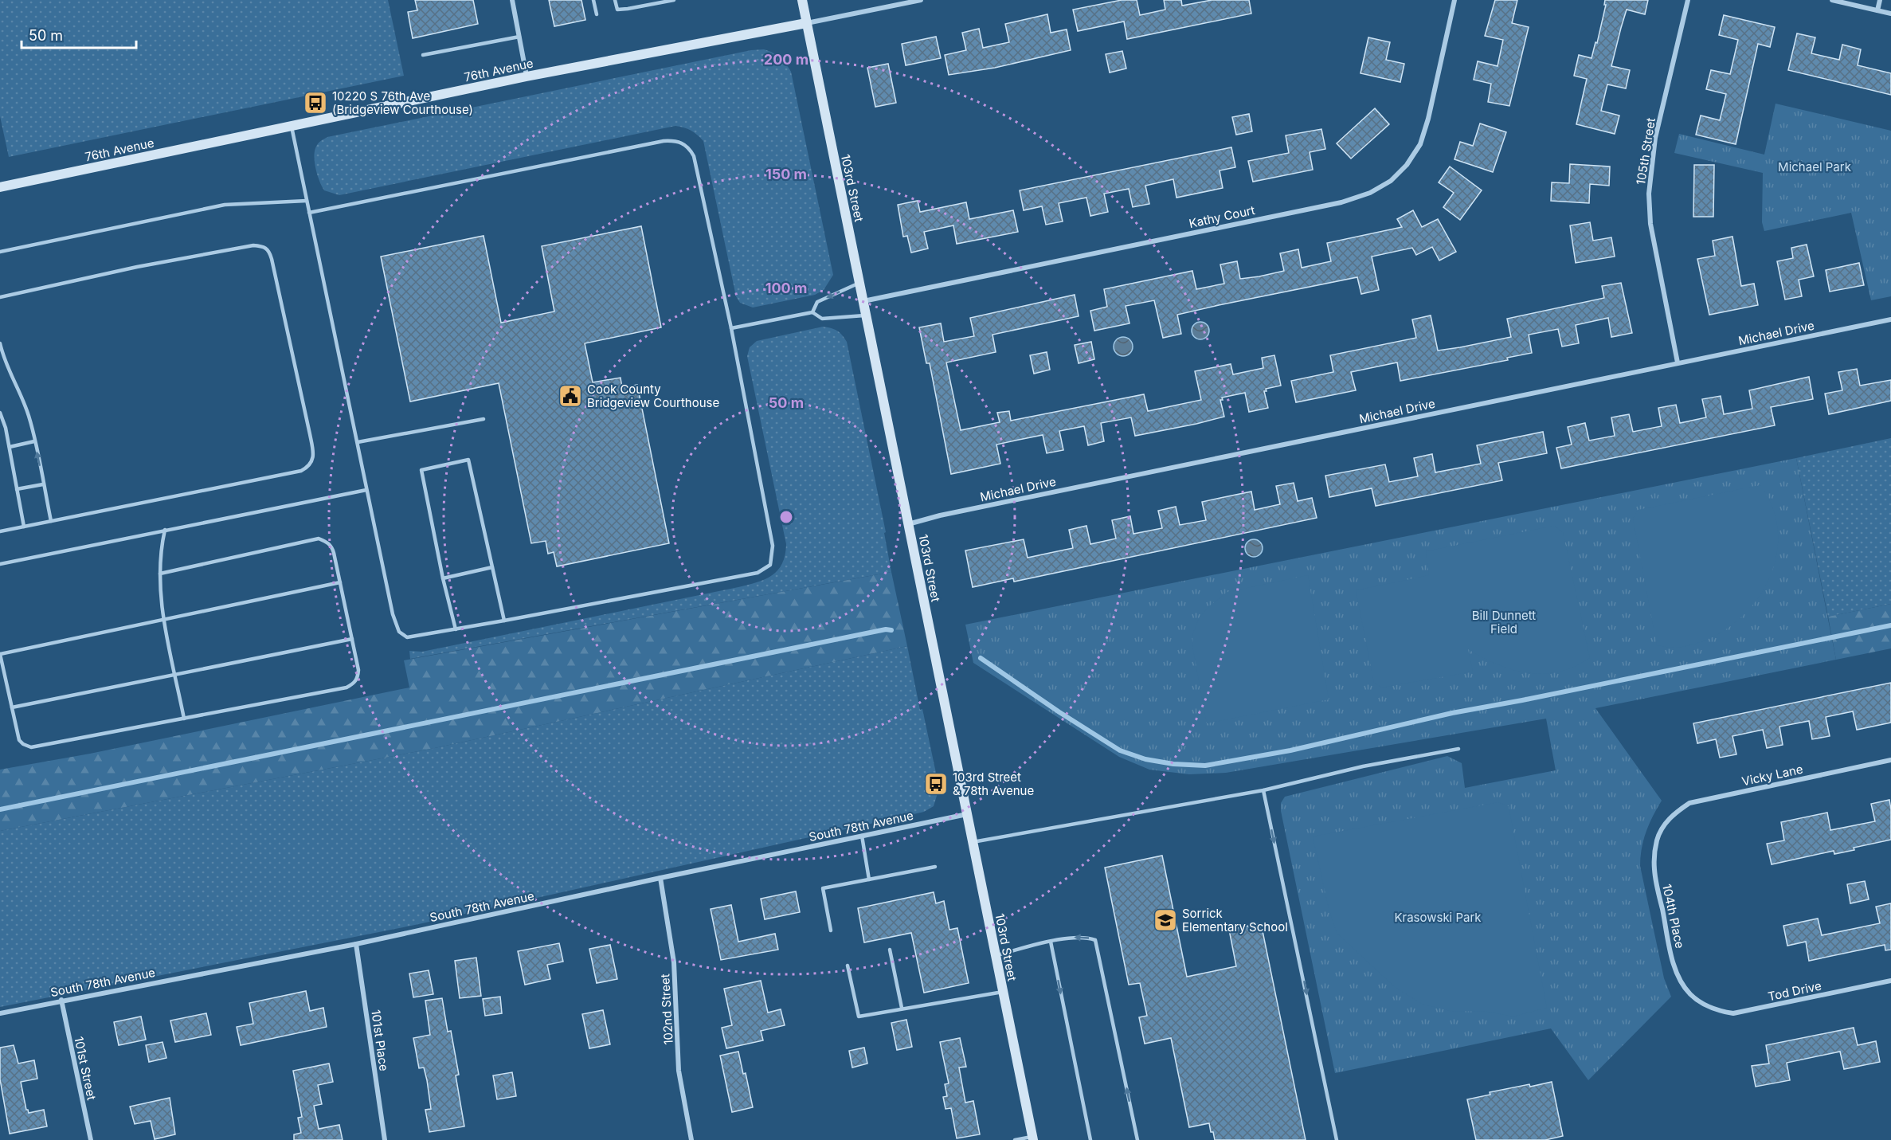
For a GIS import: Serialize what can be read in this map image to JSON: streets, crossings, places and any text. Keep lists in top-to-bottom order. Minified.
{"streets":{"street":["76th Avenue","105th Street","103rd Street","Kathy Court","Michael Drive","Vicky Lane","South 78th Avenue","104th Place","Tod Drive","102nd Street","101st Place","101st Street"]},"crossings":[["76th Avenue","103rd Street"],["105th Street","Michael Drive"],["103rd Street","Kathy Court"],["103rd Street","Michael Drive"],["103rd Street","South 78th Avenue"],["Vicky Lane","104th Place"],["South 78th Avenue","102nd Street"],["South 78th Avenue","101st Place"],["South 78th Avenue","101st Street"],["104th Place","Tod Drive"]],"parks":["Michael Park","Bill Dunnett Field","Krasowski Park"],"places":{"bus stop":["10220 S 76th Ave (Bridgeview Courthouse)","103rd Street & 78th Avenue"],"public building":["Cook County Bridgeview Courthouse"],"school or university":["Sorrick Elementary School"]},"scale_bar":"50 m","rings":["200 m","150 m","100 m","50 m"]}
